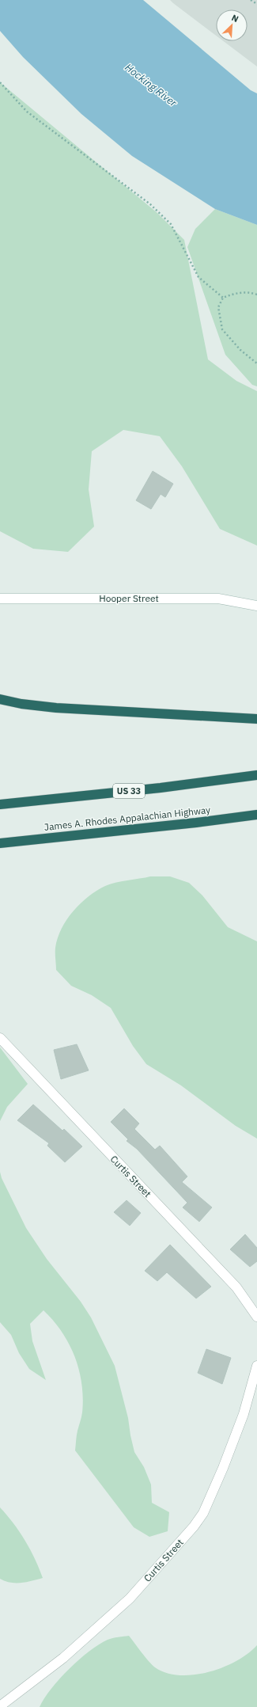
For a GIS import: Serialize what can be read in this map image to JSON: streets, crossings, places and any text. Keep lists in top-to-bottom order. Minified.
{"streets":{"highway":["US 33","James A. Rhodes Appalachian Highway"],"street":["Hooper Street","Curtis Street"]},"water":["Hocking River"],"north":"top right"}
